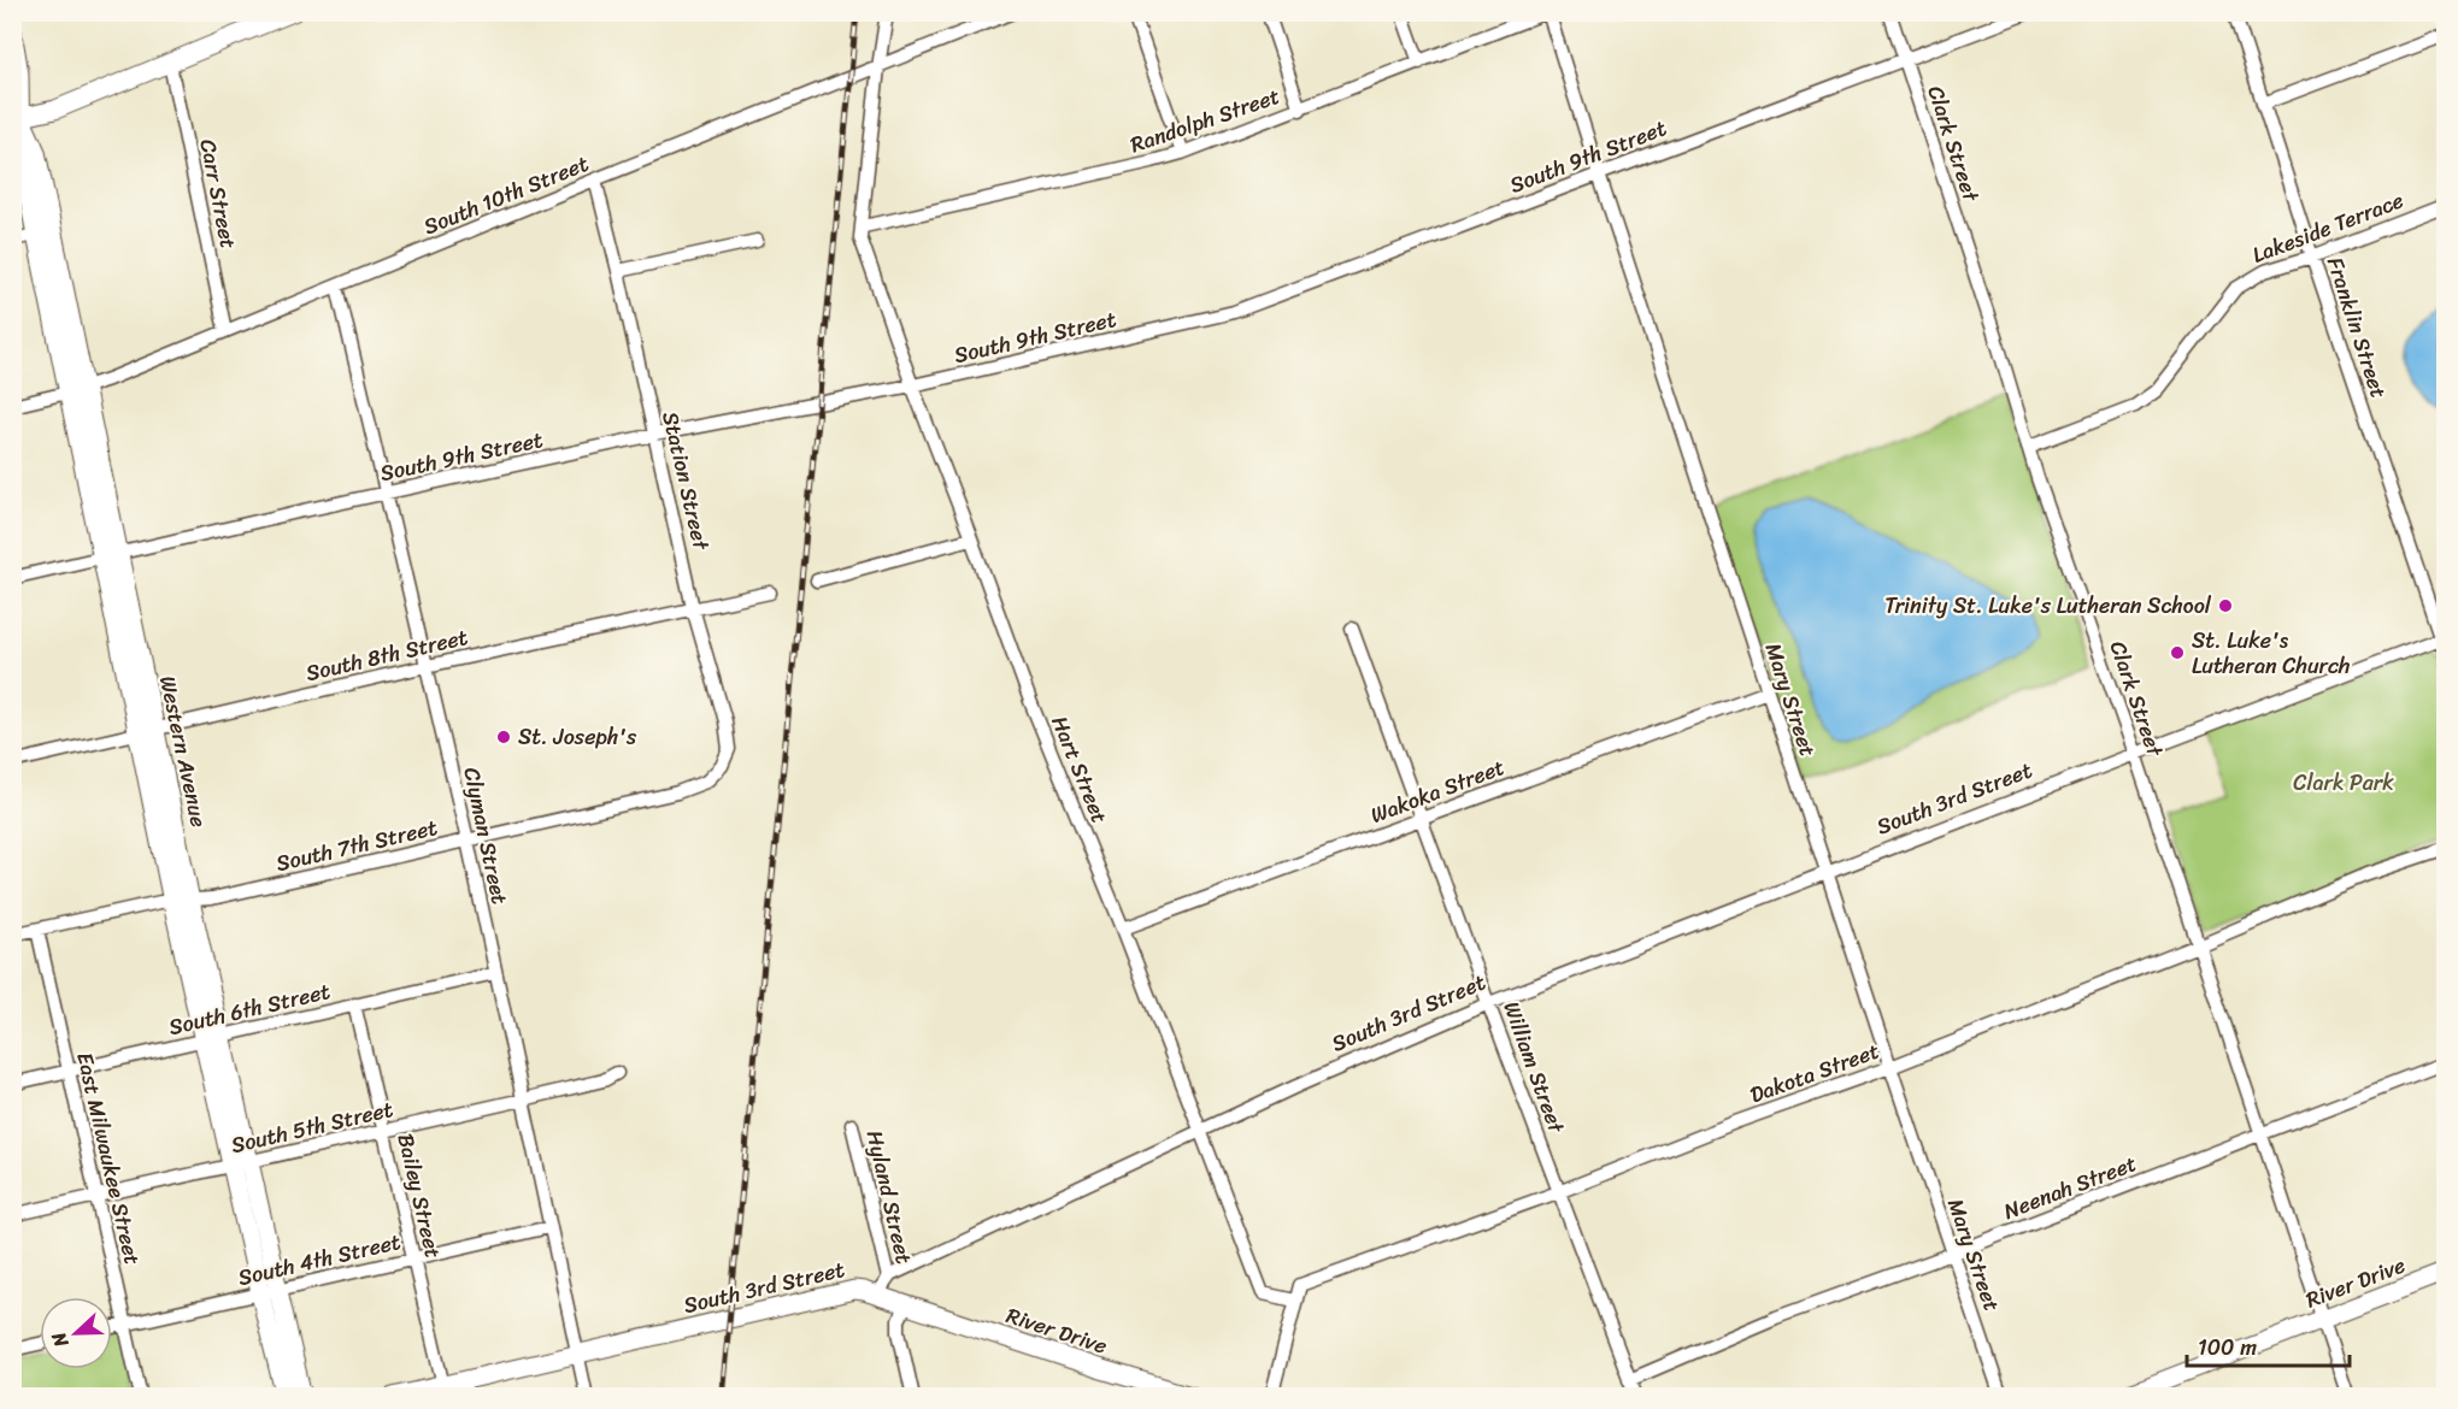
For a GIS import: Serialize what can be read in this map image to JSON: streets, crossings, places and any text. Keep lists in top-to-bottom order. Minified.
{"streets":{"street":["Randolph Street","Clark Street","South 9th Street","Carr Street","South 10th Street","Lakeside Terrace","Franklin Street","Station Street","South 8th Street","Mary Street","Western Avenue","Hart Street","Wakoka Street","South 3rd Street","Clyman Street","South 7th Street","South 6th Street","William Street","Dakota Street","South 5th Street","East Milwaukee Street","Neenah Street","Bailey Street","Hyland Street","South 4th Street","River Drive"]},"crossings":[["Randolph Street","Mary Street"],["Randolph Street","Hart Street"],["Clark Street","South 9th Street"],["Clark Street","Lakeside Terrace"],["Clark Street","South 3rd Street"],["Clark Street","Dakota Street"],["Clark Street","Neenah Street"],["Clark Street","River Drive"],["South 9th Street","Station Street"],["South 9th Street","Mary Street"],["South 9th Street","Western Avenue"],["South 9th Street","Hart Street"],["South 9th Street","Clyman Street"],["Carr Street","South 10th Street"],["South 10th Street","Station Street"],["South 10th Street","Western Avenue"],["South 10th Street","Hart Street"],["South 10th Street","Clyman Street"],["Lakeside Terrace","Franklin Street"],["Franklin Street","South 3rd Street"],["Station Street","South 8th Street"],["Station Street","South 7th Street"],["South 8th Street","Western Avenue"],["South 8th Street","Clyman Street"],["Mary Street","Wakoka Street"],["Mary Street","South 3rd Street"],["Mary Street","Dakota Street"],["Mary Street","Neenah Street"],["Western Avenue","South 7th Street"],["Western Avenue","South 6th Street"],["Western Avenue","South 5th Street"],["Western Avenue","South 4th Street"],["Hart Street","Wakoka Street"],["Hart Street","South 3rd Street"],["Hart Street","Dakota Street"],["Wakoka Street","William Street"],["South 3rd Street","Clyman Street"],["South 3rd Street","William Street"],["South 3rd Street","Bailey Street"],["South 3rd Street","Hyland Street"],["South 3rd Street","River Drive"],["Clyman Street","South 7th Street"],["Clyman Street","South 6th Street"],["Clyman Street","South 5th Street"],["Clyman Street","South 4th Street"],["South 7th Street","East Milwaukee Street"],["South 6th Street","East Milwaukee Street"],["South 6th Street","Bailey Street"],["William Street","Dakota Street"],["William Street","Neenah Street"],["South 5th Street","East Milwaukee Street"],["South 5th Street","Bailey Street"],["East Milwaukee Street","South 4th Street"],["Bailey Street","South 4th Street"]],"parks":["Clark Park"],"places":["Trinity St. Luke's Lutheran School","St. Luke's Lutheran Church","St. Joseph's"],"scale_bar":"100 m","north":"left"}
